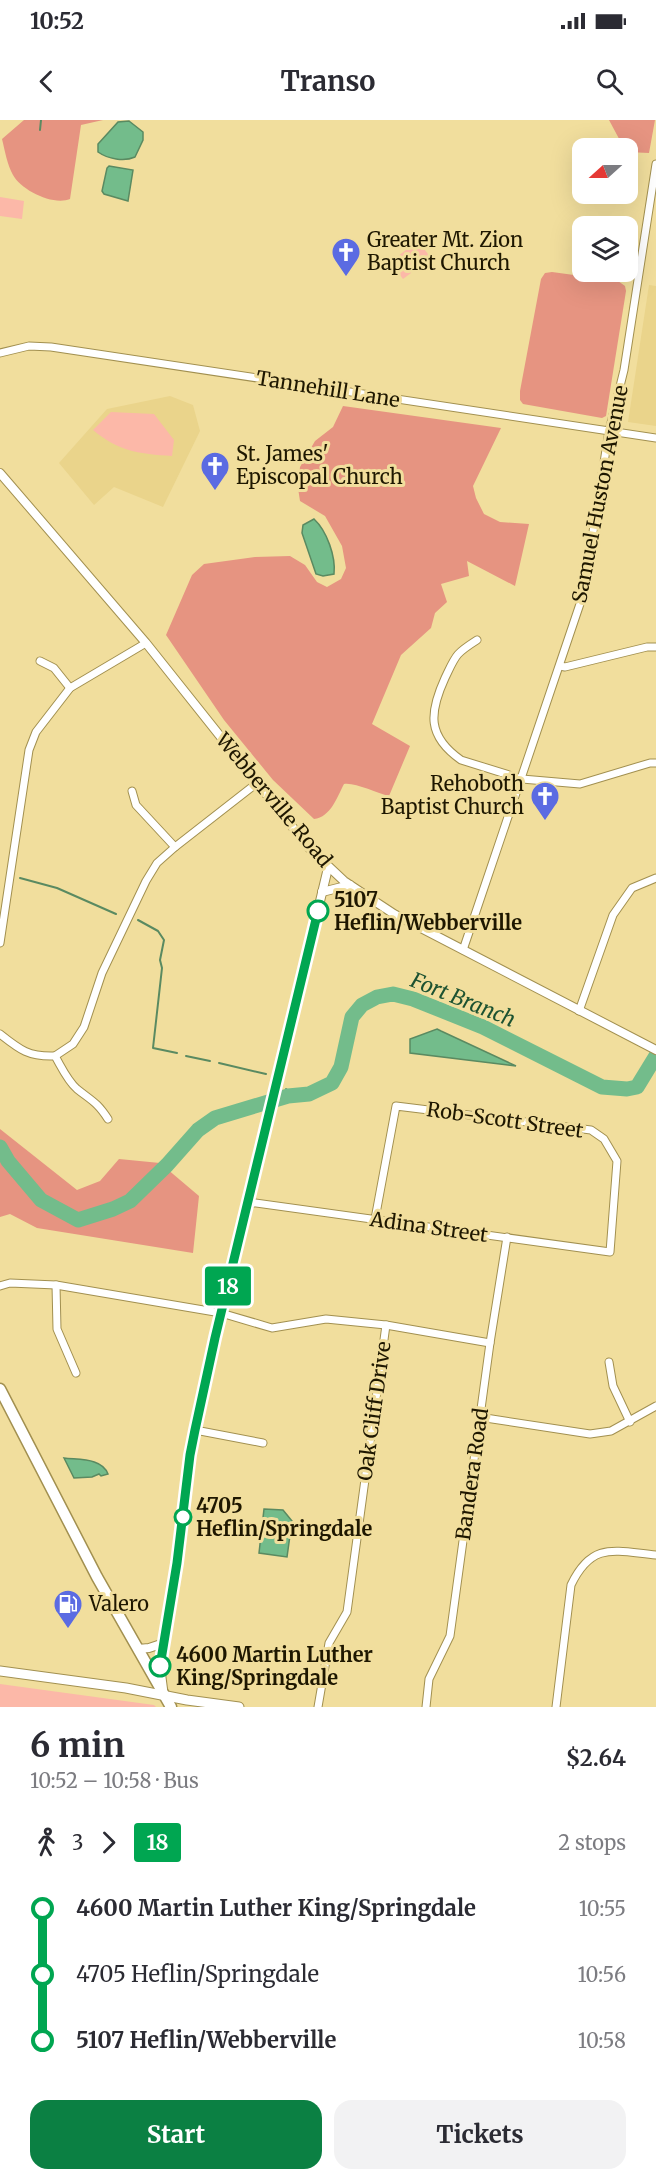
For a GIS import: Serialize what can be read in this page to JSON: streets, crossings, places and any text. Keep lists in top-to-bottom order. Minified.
{"streets":{"street":["Tannehill Lane","Samuel Huston Avenue","Webberville Road","Rob-Scott Street","Adina Street","Oak Cliff Drive","Bandera Road"]},"crossings":[["Tannehill Lane","Samuel Huston Avenue"],["Samuel Huston Avenue","Webberville Road"],["Rob-Scott Street","Adina Street"],["Adina Street","Bandera Road"]],"water":["Fort Branch"],"places":{"church":["Greater Mt. Zion Baptist Church","St. James' Episcopal Church","Rehoboth Baptist Church"],"other":["5107 Heflin/Webberville","4705 Heflin/Springdale","4600 Martin Luther King/Springdale"],"fuel station":["Valero"]},"lines":["bus line 18"],"north":"left","page":{"status":"10:52","header":"Transo","on_map":"18","heading":["6 min","10:52 – 10:58 · Bus","$2.64"],"legs":["3","18","2 stops"],"list":[{"name":"4600 Martin Luther King/Springdale","value":"10:55"},{"name":"4705 Heflin/Springdale","value":"10:56"},{"name":"5107 Heflin/Webberville","value":"10:58"}],"buttons":["Start","Tickets"]}}
